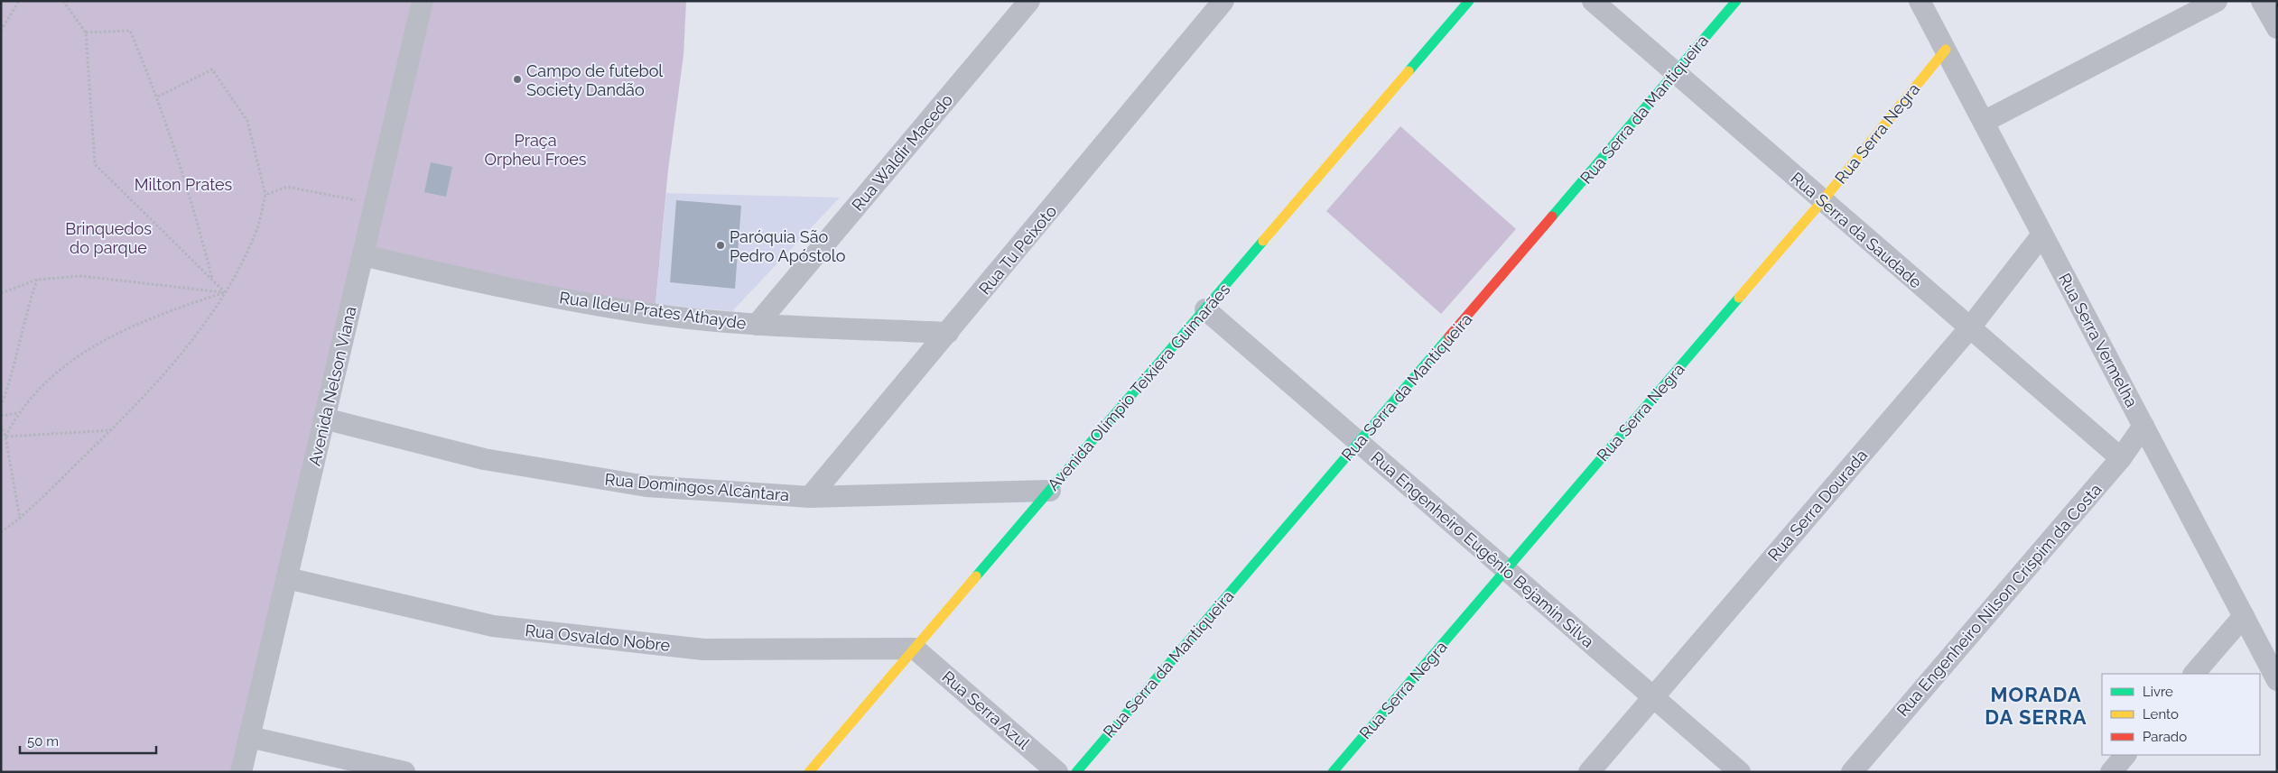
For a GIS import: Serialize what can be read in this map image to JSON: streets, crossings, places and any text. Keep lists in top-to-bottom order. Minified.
{"streets":{"street":["Rua Serra da Mantiqueira","Rua Serra Negra","Rua Waldir Macedo","Rua Serra da Saudade","Rua Tu Peixoto","Rua Ildeu Prates Athayde","Rua Serra Vermelha","Avenida Nelson Viana","Avenida Olímpio Teixiera Guimarães","Rua Domingos Alcântara","Rua Serra Dourada","Rua Engenheiro Eugênio Bejamin Silva","Rua Engenheiro Nilson Crispim da Costa","Rua Osvaldo Nobre","Rua Serra Azul"]},"crossings":[["Rua Serra da Mantiqueira","Rua Serra da Saudade"],["Rua Serra da Mantiqueira","Rua Engenheiro Eugênio Bejamin Silva"],["Rua Serra Negra","Rua Serra da Saudade"],["Rua Serra Negra","Rua Serra Vermelha"],["Rua Serra Negra","Rua Engenheiro Eugênio Bejamin Silva"],["Rua Waldir Macedo","Rua Ildeu Prates Athayde"],["Rua Serra da Saudade","Rua Serra Dourada"],["Rua Serra da Saudade","Rua Engenheiro Nilson Crispim da Costa"],["Rua Tu Peixoto","Rua Ildeu Prates Athayde"],["Rua Tu Peixoto","Rua Domingos Alcântara"],["Rua Ildeu Prates Athayde","Avenida Nelson Viana"],["Rua Serra Vermelha","Rua Serra Dourada"],["Rua Serra Vermelha","Rua Engenheiro Nilson Crispim da Costa"],["Avenida Nelson Viana","Rua Domingos Alcântara"],["Avenida Nelson Viana","Rua Osvaldo Nobre"],["Avenida Olímpio Teixiera Guimarães","Rua Domingos Alcântara"],["Avenida Olímpio Teixiera Guimarães","Rua Engenheiro Eugênio Bejamin Silva"],["Avenida Olímpio Teixiera Guimarães","Rua Osvaldo Nobre"],["Avenida Olímpio Teixiera Guimarães","Rua Serra Azul"],["Rua Serra Dourada","Rua Engenheiro Eugênio Bejamin Silva"],["Rua Osvaldo Nobre","Rua Serra Azul"]],"districts":["MORADA DA SERRA"],"parks":["Praça Orpheu Froes","Milton Prates","Brinquedos do parque"],"places":["Campo de futebol Society Dandão","Paróquia São Pedro Apóstolo"],"legend":["Livre","Lento","Parado"],"scale_bar":"50 m"}
